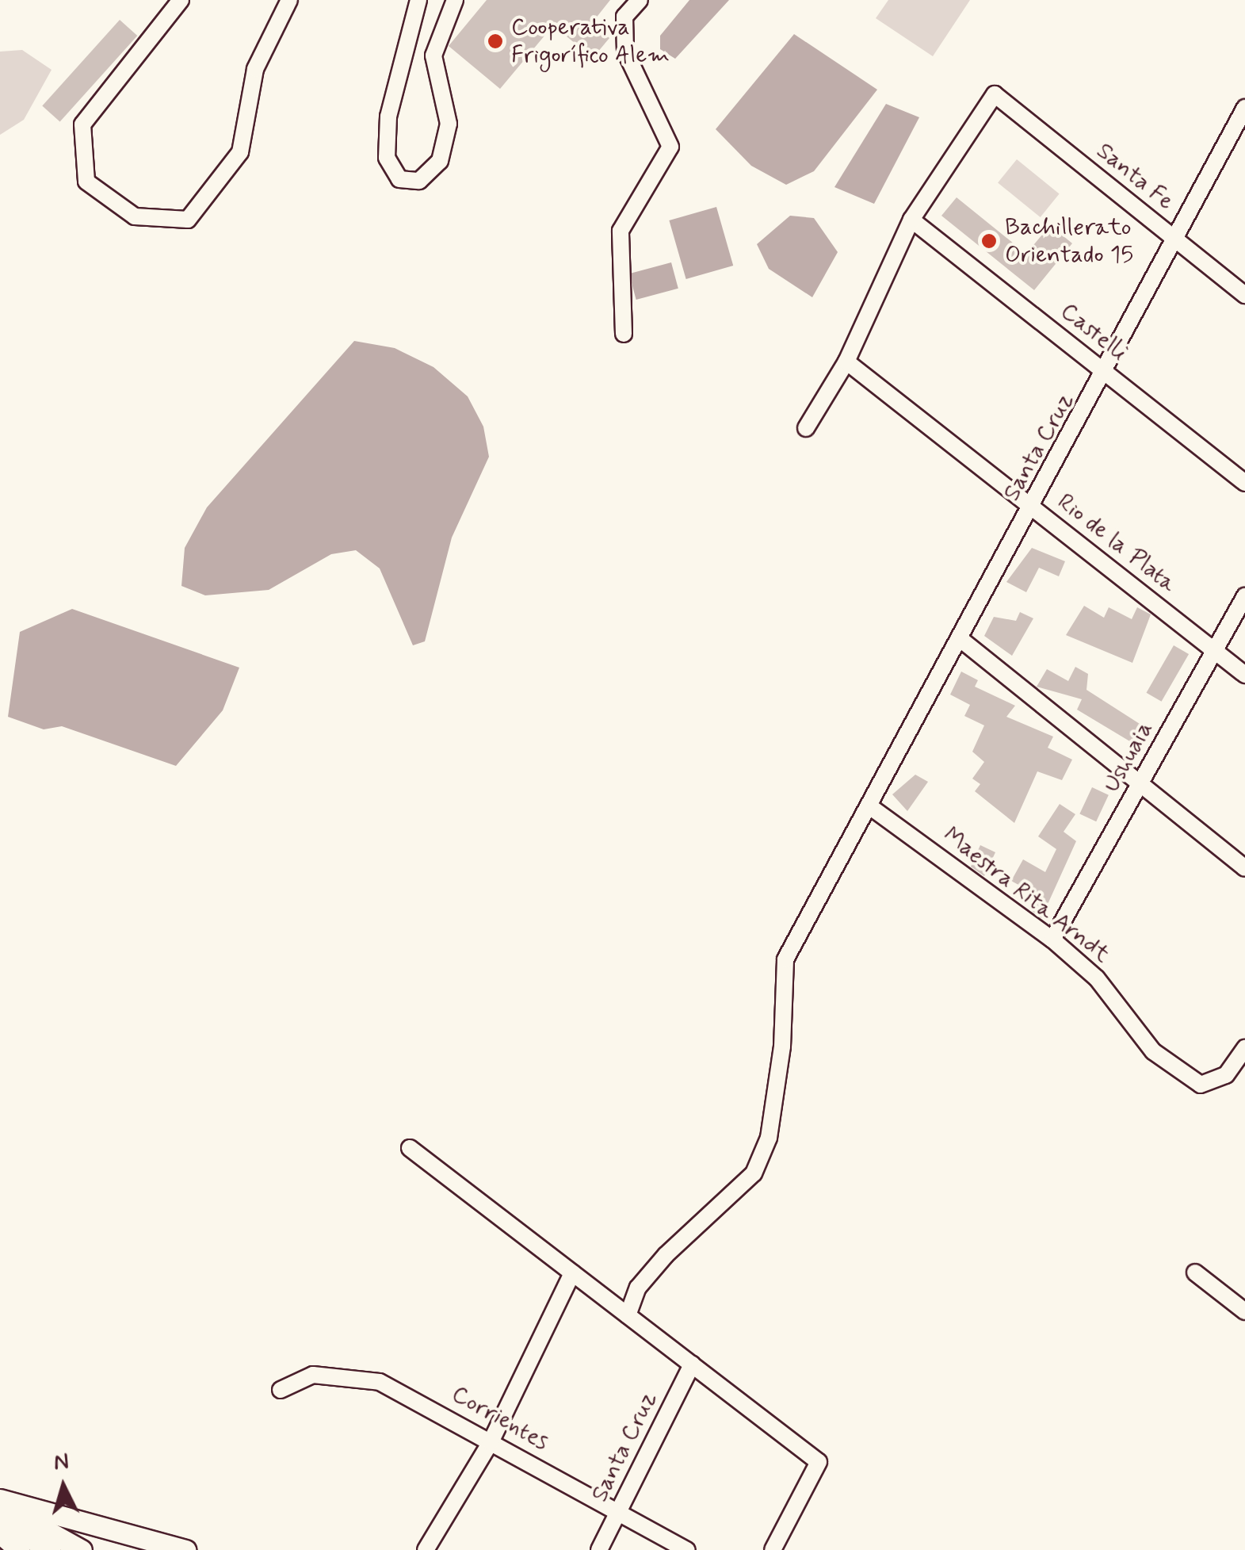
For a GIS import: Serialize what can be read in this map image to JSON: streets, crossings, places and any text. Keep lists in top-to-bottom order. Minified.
{"streets":{"street":["Santa Fe","Castelli","Santa Cruz","Rio de la Plata","Ushuaia","Maestra Rita Arndt","Corrientes"]},"crossings":[["Santa Fe","Castelli"],["Santa Fe","Santa Cruz"],["Castelli","Santa Cruz"],["Santa Cruz","Rio de la Plata"],["Santa Cruz","Maestra Rita Arndt"],["Santa Cruz","Corrientes"],["Rio de la Plata","Ushuaia"],["Ushuaia","Maestra Rita Arndt"]],"places":["Cooperativa Frigorífico Alem","Bachillerato Orientado 15"],"north":"top"}
